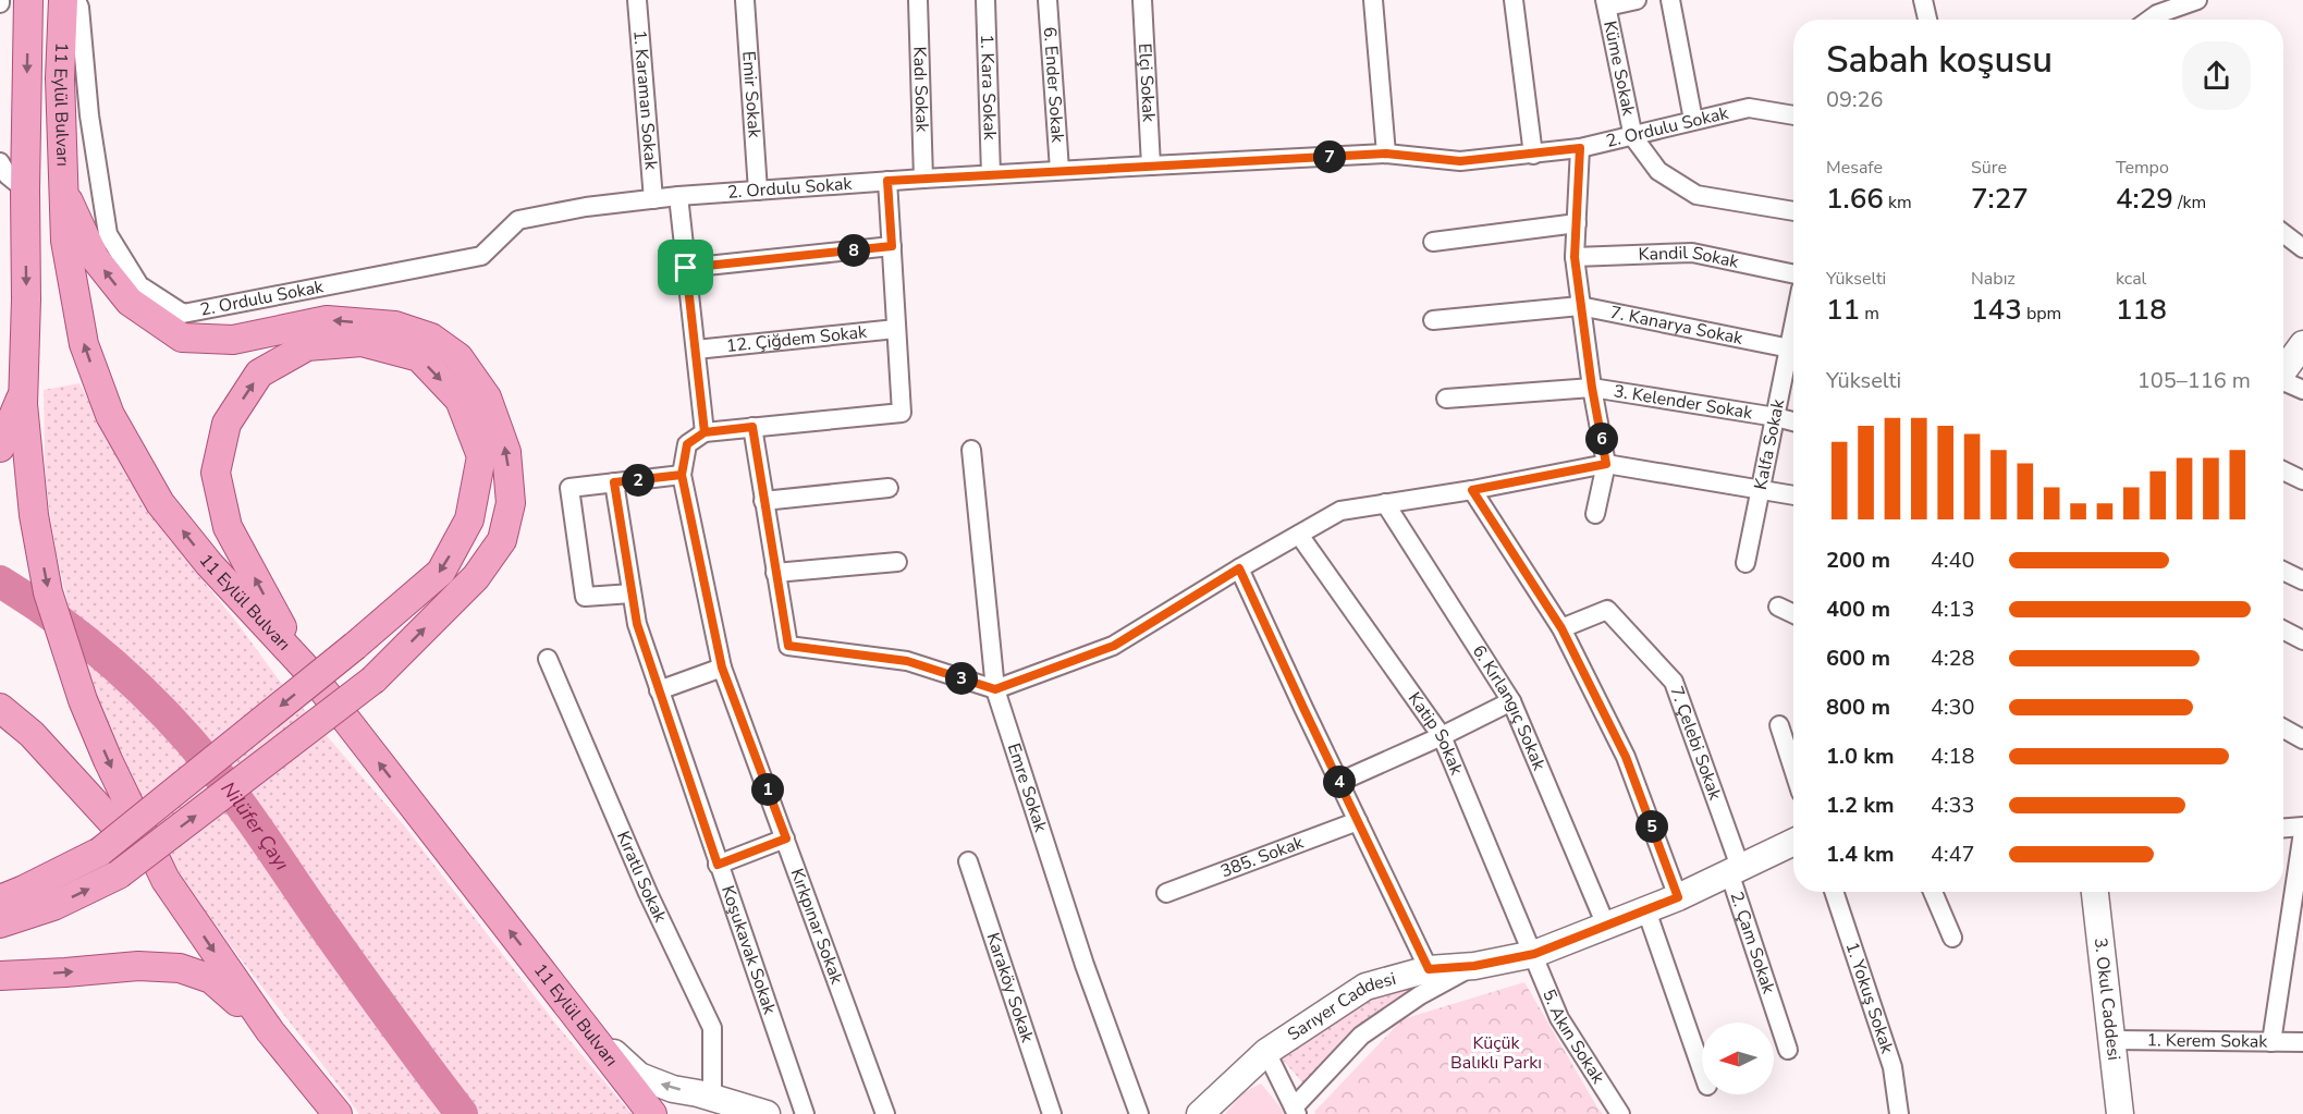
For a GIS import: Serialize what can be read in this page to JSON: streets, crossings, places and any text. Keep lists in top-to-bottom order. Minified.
{"streets":{"main road":["11 Eylül Bulvarı"],"street":["Küme Sokak","Elçi Sokak","6. Ender Sokak","1. Kara Sokak","Kadı Sokak","Emir Sokak","1. Karaman Sokak","2. Ordulu Sokak","Kandil Sokak","7. Kanarya Sokak","12. Çiğdem Sokak","3. Kelender Sokak","Kalfa Sokak","6. Kırlangıç Sokak","Katip Sokak","7. Çelebi Sokak","Emre Sokak","385. Sokak","Kıratlı Sokak","Kırkpınar Sokak","2. Çam Sokak","Koşukavak Sokak","Karaköy Sokak","1. Yokuş Sokak","3. Okul Caddesi","Sarıyer Caddesi","5. Akın Sokak","1. Kerem Sokak"]},"crossings":[["Küme Sokak","2. Ordulu Sokak"],["Elçi Sokak","2. Ordulu Sokak"],["6. Ender Sokak","2. Ordulu Sokak"],["1. Kara Sokak","2. Ordulu Sokak"],["Kadı Sokak","2. Ordulu Sokak"],["Emir Sokak","2. Ordulu Sokak"],["1. Karaman Sokak","2. Ordulu Sokak"],["3. Kelender Sokak","Kalfa Sokak"],["6. Kırlangıç Sokak","Sarıyer Caddesi"],["Katip Sokak","Sarıyer Caddesi"],["Katip Sokak","5. Akın Sokak"],["7. Çelebi Sokak","2. Çam Sokak"],["7. Çelebi Sokak","Sarıyer Caddesi"],["2. Çam Sokak","Sarıyer Caddesi"],["3. Okul Caddesi","1. Kerem Sokak"],["Sarıyer Caddesi","5. Akın Sokak"]],"water":["Nilüfer Çayı"],"parks":["Küçük Balıklı Parkı"],"north":"left","page":{"heading":["Sabah koşusu","09:26"],"stats":[["Mesafe","1.66 km"],["Süre","7:27"],["Tempo","4:29 /km"],["Yükselti","11 m"],["Nabız","143 bpm"],["kcal","118"]],"pins":["7","8","6","2","3","4","1","5"],"chart":["Yükselti","105–116 m"],"list":[{"name":"200 m","note":"4:40"},{"name":"400 m","note":"4:13"},{"name":"600 m","note":"4:28"},{"name":"800 m","note":"4:30"},{"name":"1.0 km","note":"4:18"},{"name":"1.2 km","note":"4:33"},{"name":"1.4 km","note":"4:47"}]}}
